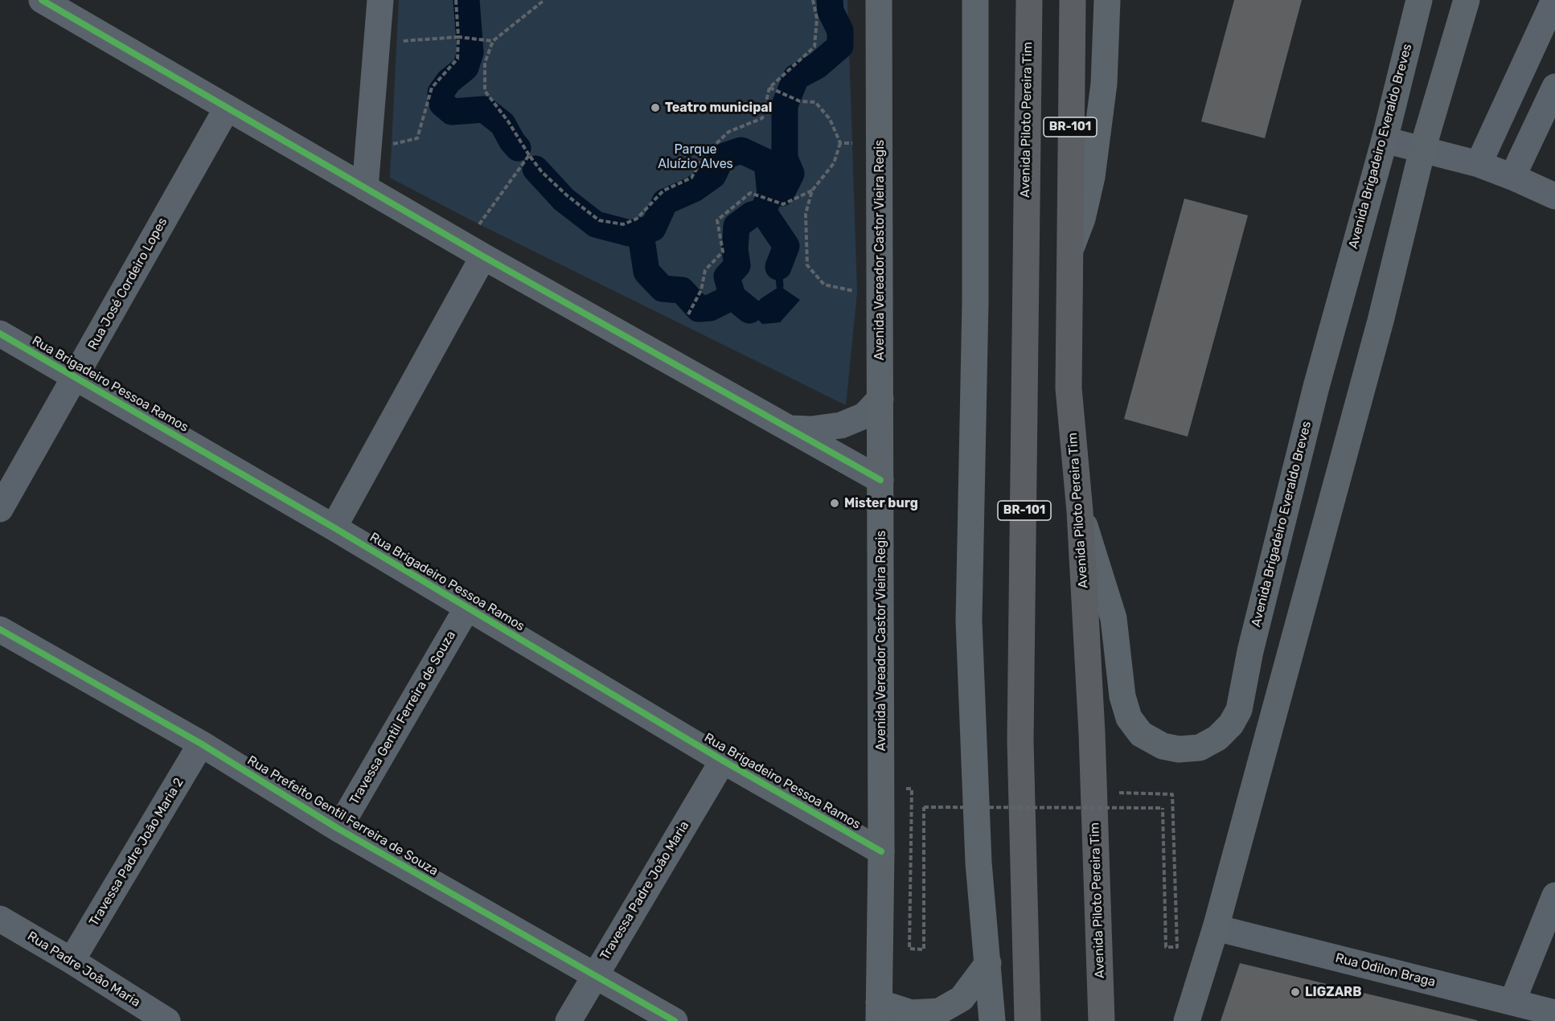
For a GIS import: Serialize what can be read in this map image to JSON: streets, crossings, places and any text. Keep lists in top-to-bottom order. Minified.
{"streets":{"highway":["Avenida Piloto Pereira Tim","BR-101"],"main road":["Avenida Brigadeiro Everaldo Breves","Avenida Vereador Castor Vieira Regis"],"street":["Rua José Cordeiro Lopes","Rua Brigadeiro Pessoa Ramos","Travessa Gentil Ferreira de Souza","Rua Prefeito Gentil Ferreira de Souza","Travessa Padre João Maria 2","Travessa Padre João Maria","Rua Padre João Maria","Rua Odilon Braga"]},"crossings":[["Avenida Piloto Pereira Tim","Avenida Brigadeiro Everaldo Breves"],["Avenida Vereador Castor Vieira Regis","Rua Brigadeiro Pessoa Ramos"],["Rua José Cordeiro Lopes","Rua Brigadeiro Pessoa Ramos"],["Rua Brigadeiro Pessoa Ramos","Travessa Gentil Ferreira de Souza"],["Rua Brigadeiro Pessoa Ramos","Travessa Padre João Maria"],["Travessa Gentil Ferreira de Souza","Rua Prefeito Gentil Ferreira de Souza"],["Rua Prefeito Gentil Ferreira de Souza","Travessa Padre João Maria 2"],["Rua Prefeito Gentil Ferreira de Souza","Travessa Padre João Maria"],["Travessa Padre João Maria 2","Rua Padre João Maria"]],"parks":["Parque Aluízio Alves"],"places":["Teatro municipal","Mister burg","LIGZARB"]}
